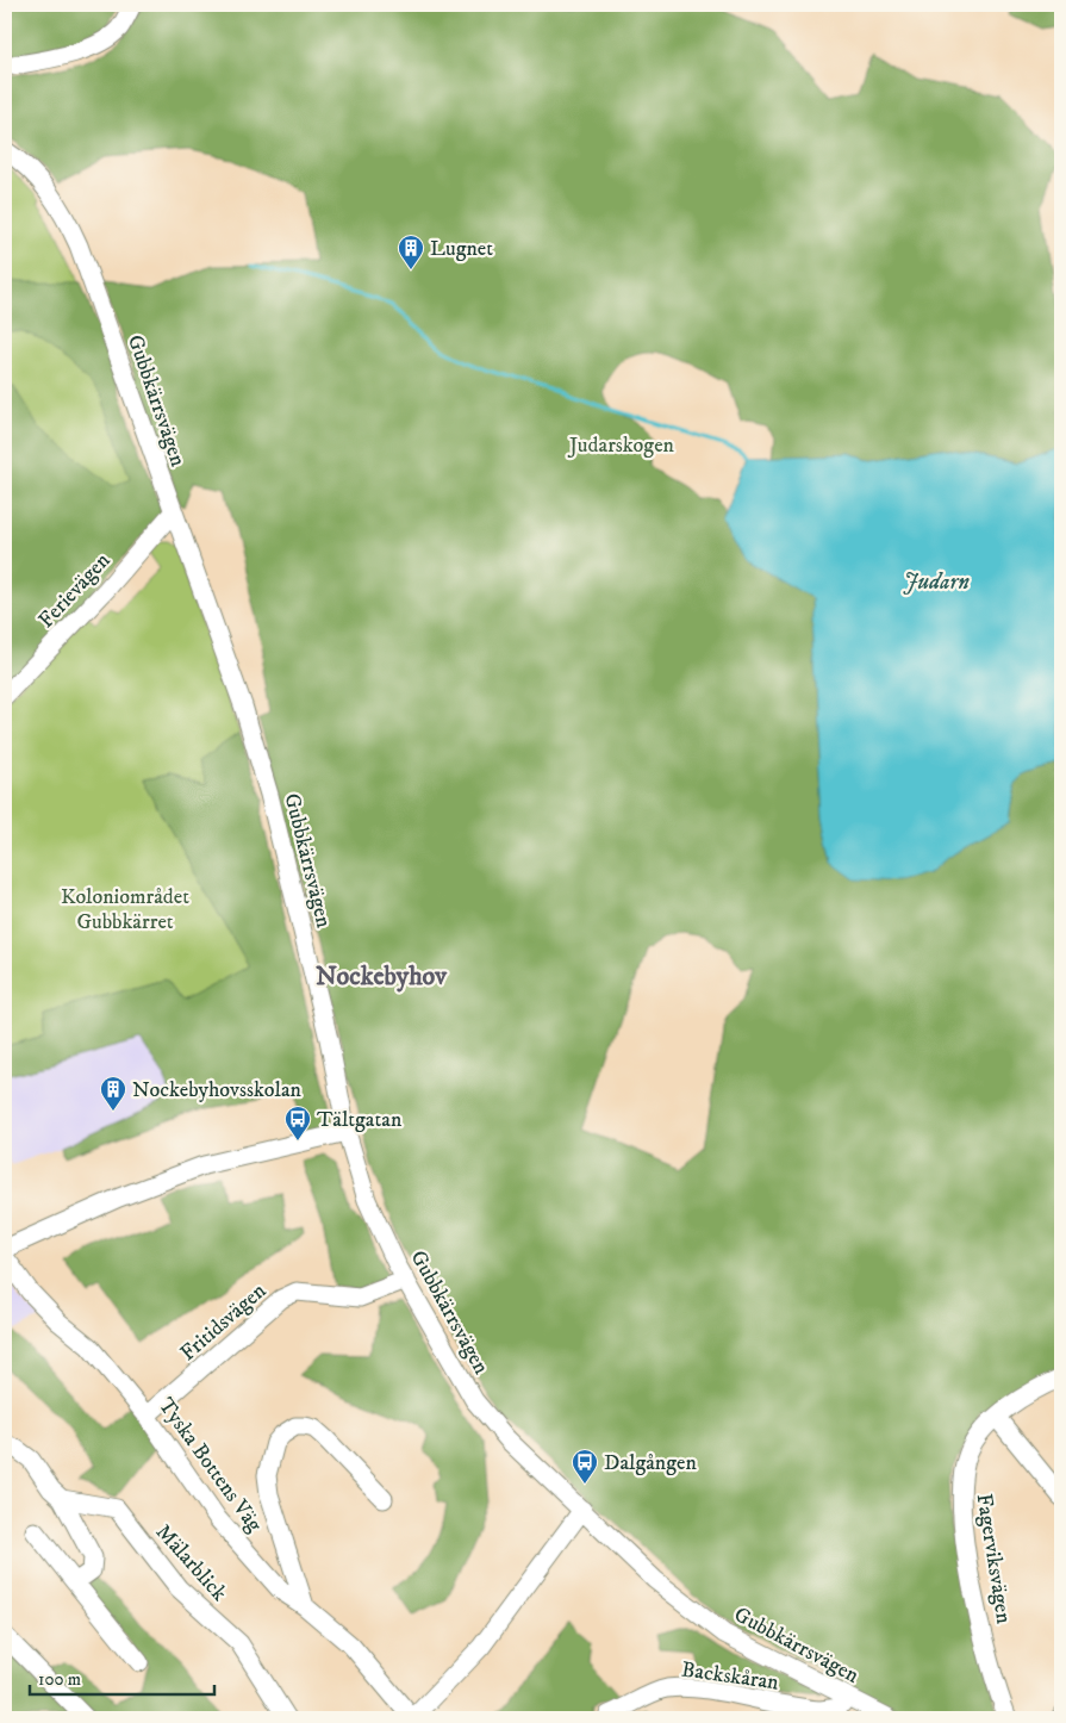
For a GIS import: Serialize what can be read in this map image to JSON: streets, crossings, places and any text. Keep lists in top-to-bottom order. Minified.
{"streets":{"street":["Gubbkärrsvägen","Ferievägen","Fritidsvägen","Tyska Bottens Väg","Fagerviksvägen","Mälarblick","Backskåran"]},"crossings":[["Gubbkärrsvägen","Ferievägen"],["Gubbkärrsvägen","Fritidsvägen"],["Gubbkärrsvägen","Backskåran"],["Fritidsvägen","Tyska Bottens Väg"]],"districts":["Nockebyhov"],"water":["Judarn"],"parks":["Judarskogen","Koloniområdet Gubbkärret"],"places":{"building":["Lugnet","Nockebyhovsskolan"],"bus stop":["Tältgatan","Dalgången"]},"scale_bar":"100 m"}
